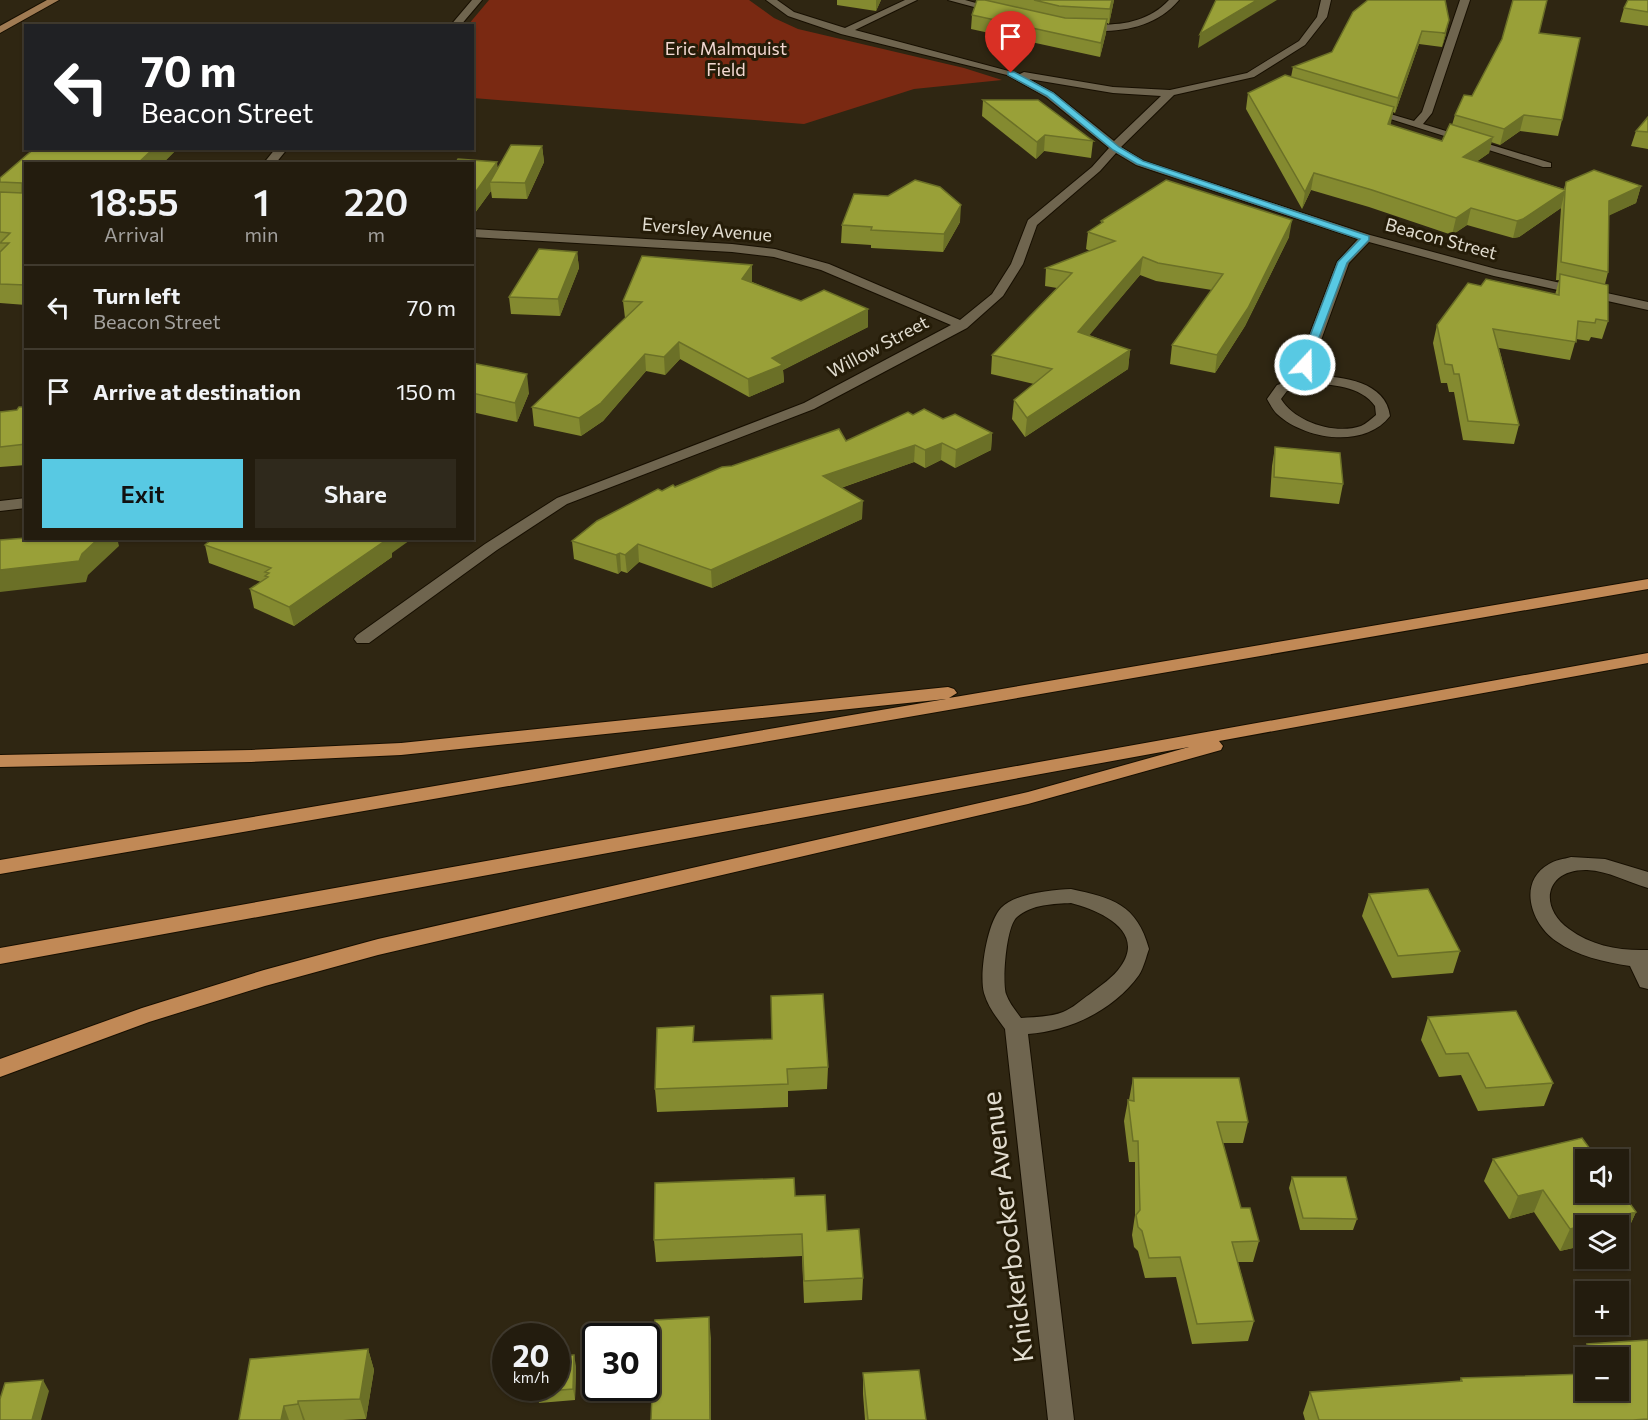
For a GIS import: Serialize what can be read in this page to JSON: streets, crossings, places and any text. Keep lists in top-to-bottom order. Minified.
{"streets":{"street":["Eversley Avenue","Beacon Street","Willow Street","Knickerbocker Avenue"]},"crossings":[["Eversley Avenue","Willow Street"],["Beacon Street","Willow Street"]],"parks":["Eric Malmquist Field"],"page":{"turn":["70 m","Beacon Street"],"eta":["18:55","Arrival","1","min","220","m"],"list":[{"name":"Turn left","note":"Beacon Street","value":"70 m"},{"name":"Arrive at destination","value":"150 m"}],"buttons":["Exit","Share"],"map_buttons":["+","−"],"speed":"20 km/h","limit":"30"}}
